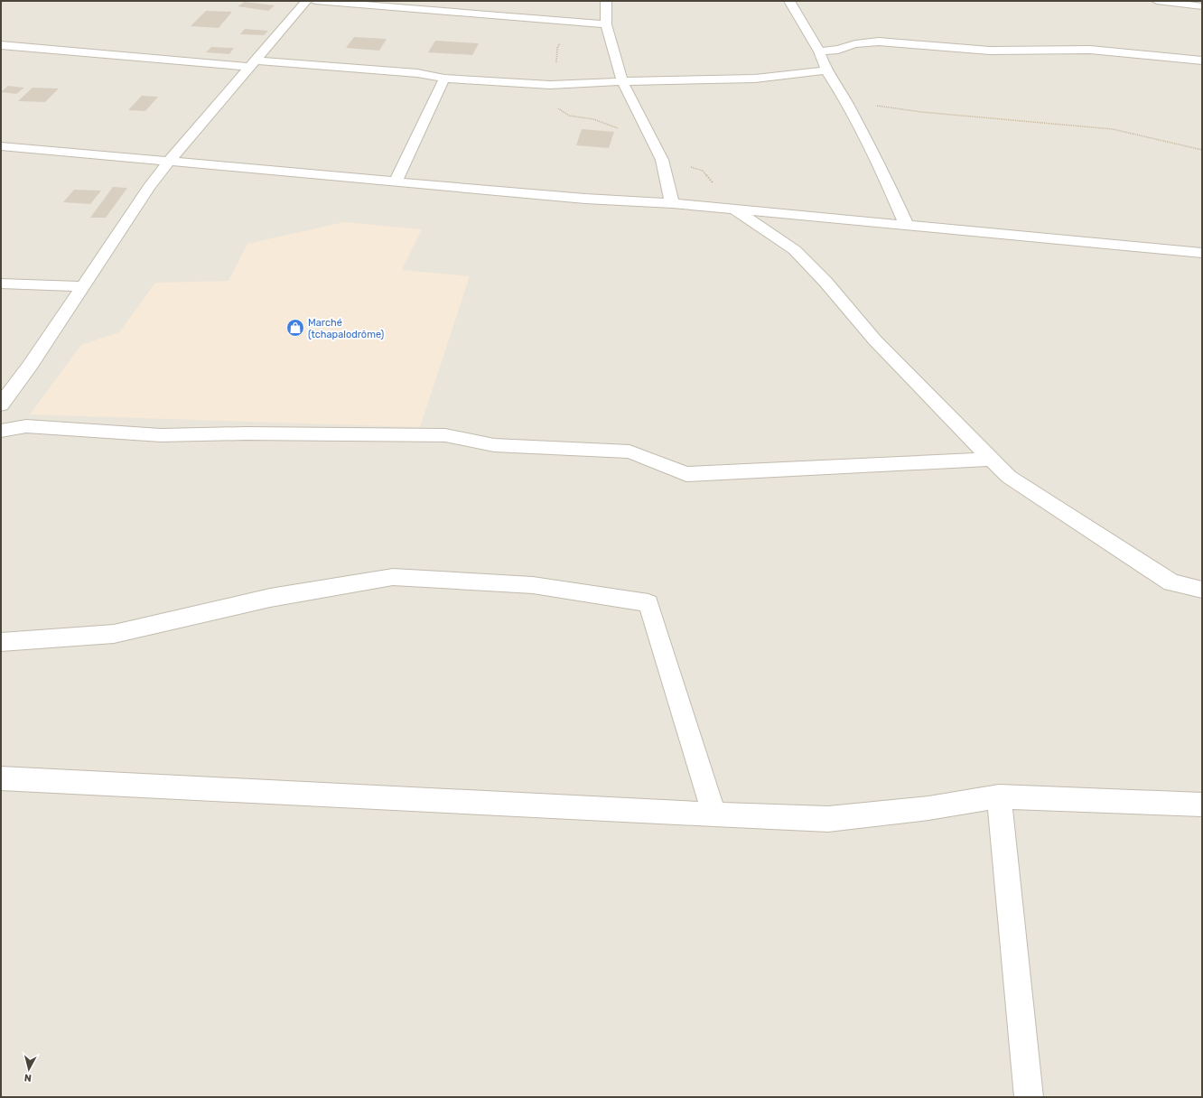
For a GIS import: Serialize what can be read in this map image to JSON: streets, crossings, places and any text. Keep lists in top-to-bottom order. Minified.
{"places":{"shop":["Marché (tchapalodrôme)"]},"north":"bottom"}
